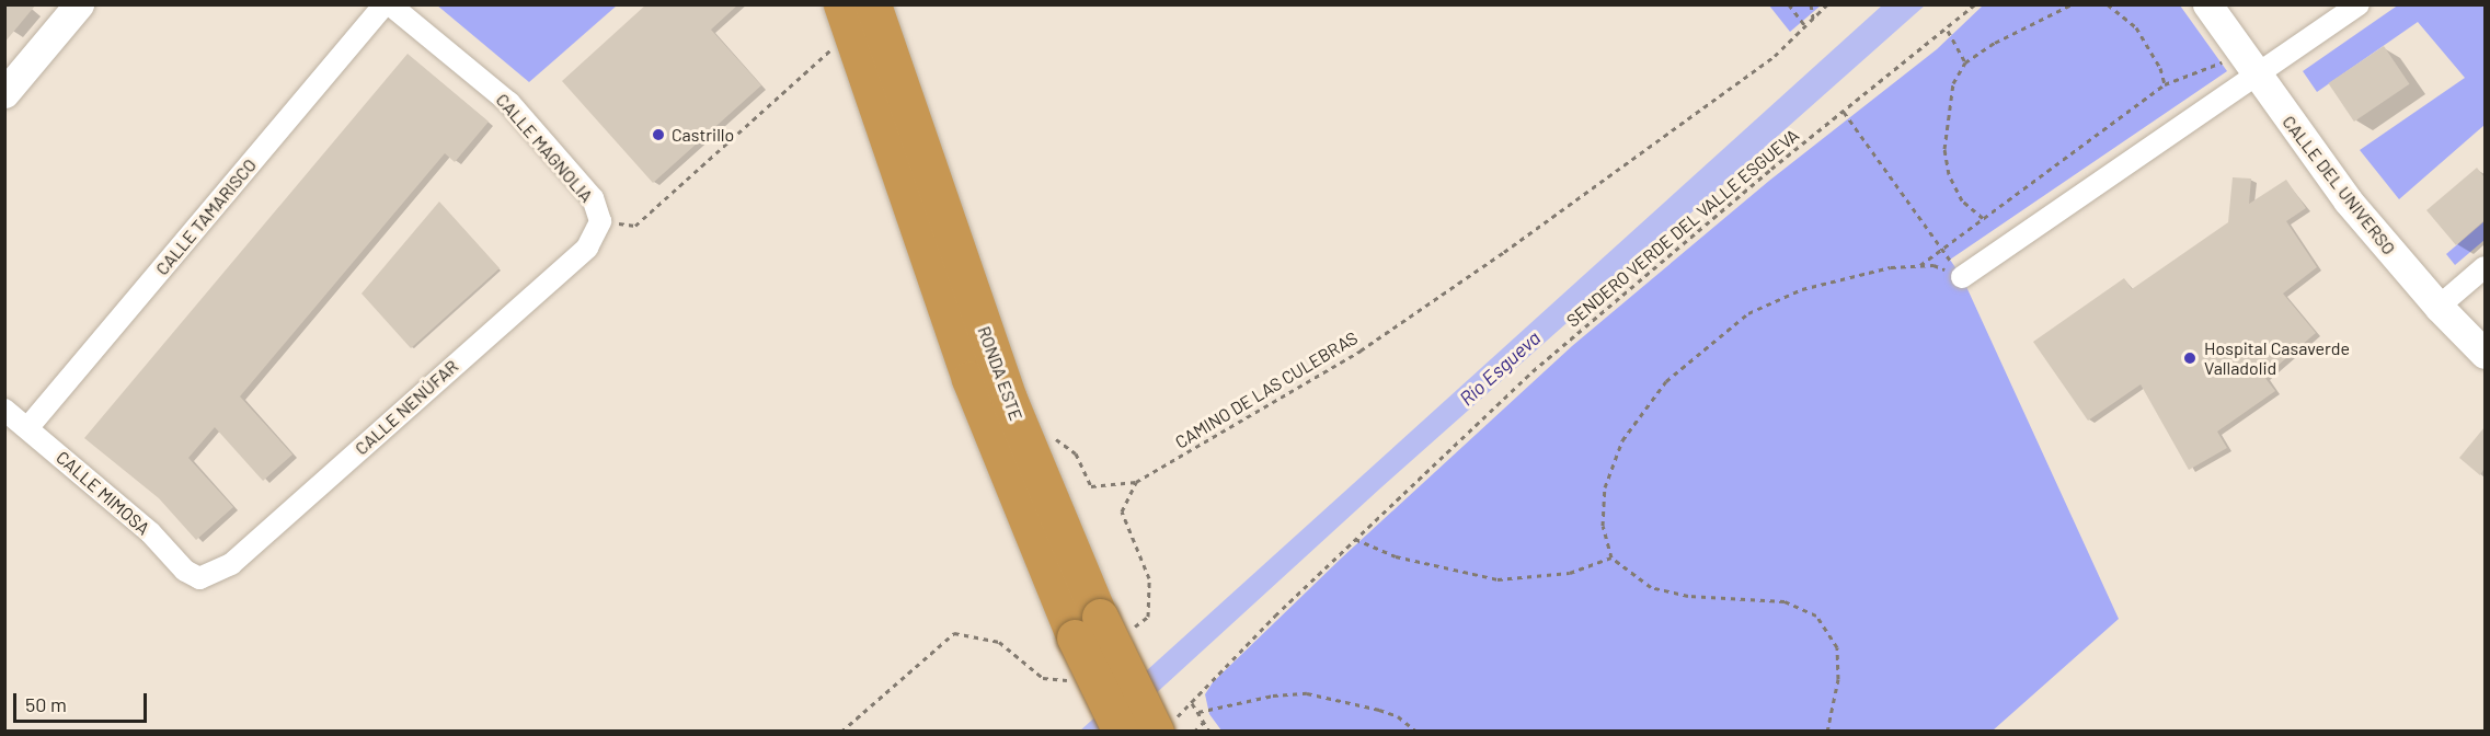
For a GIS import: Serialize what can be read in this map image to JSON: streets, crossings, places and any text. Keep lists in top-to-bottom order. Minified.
{"streets":{"highway":["RONDA ESTE"],"street":["CALLE MAGNOLIA","CALLE DEL UNIVERSO","CALLE TAMARISCO","CALLE NENÚFAR","CALLE MIMOSA"],"path":["SENDERO VERDE DEL VALLE ESGUEVA","CAMINO DE LAS CULEBRAS"]},"crossings":[["CALLE MAGNOLIA","CALLE NENÚFAR"],["CALLE TAMARISCO","CALLE MIMOSA"],["CALLE NENÚFAR","CALLE MIMOSA"]],"water":["Río Esgueva"],"places":["Castrillo","Hospital Casaverde Valladolid"],"scale_bar":"50 m"}
